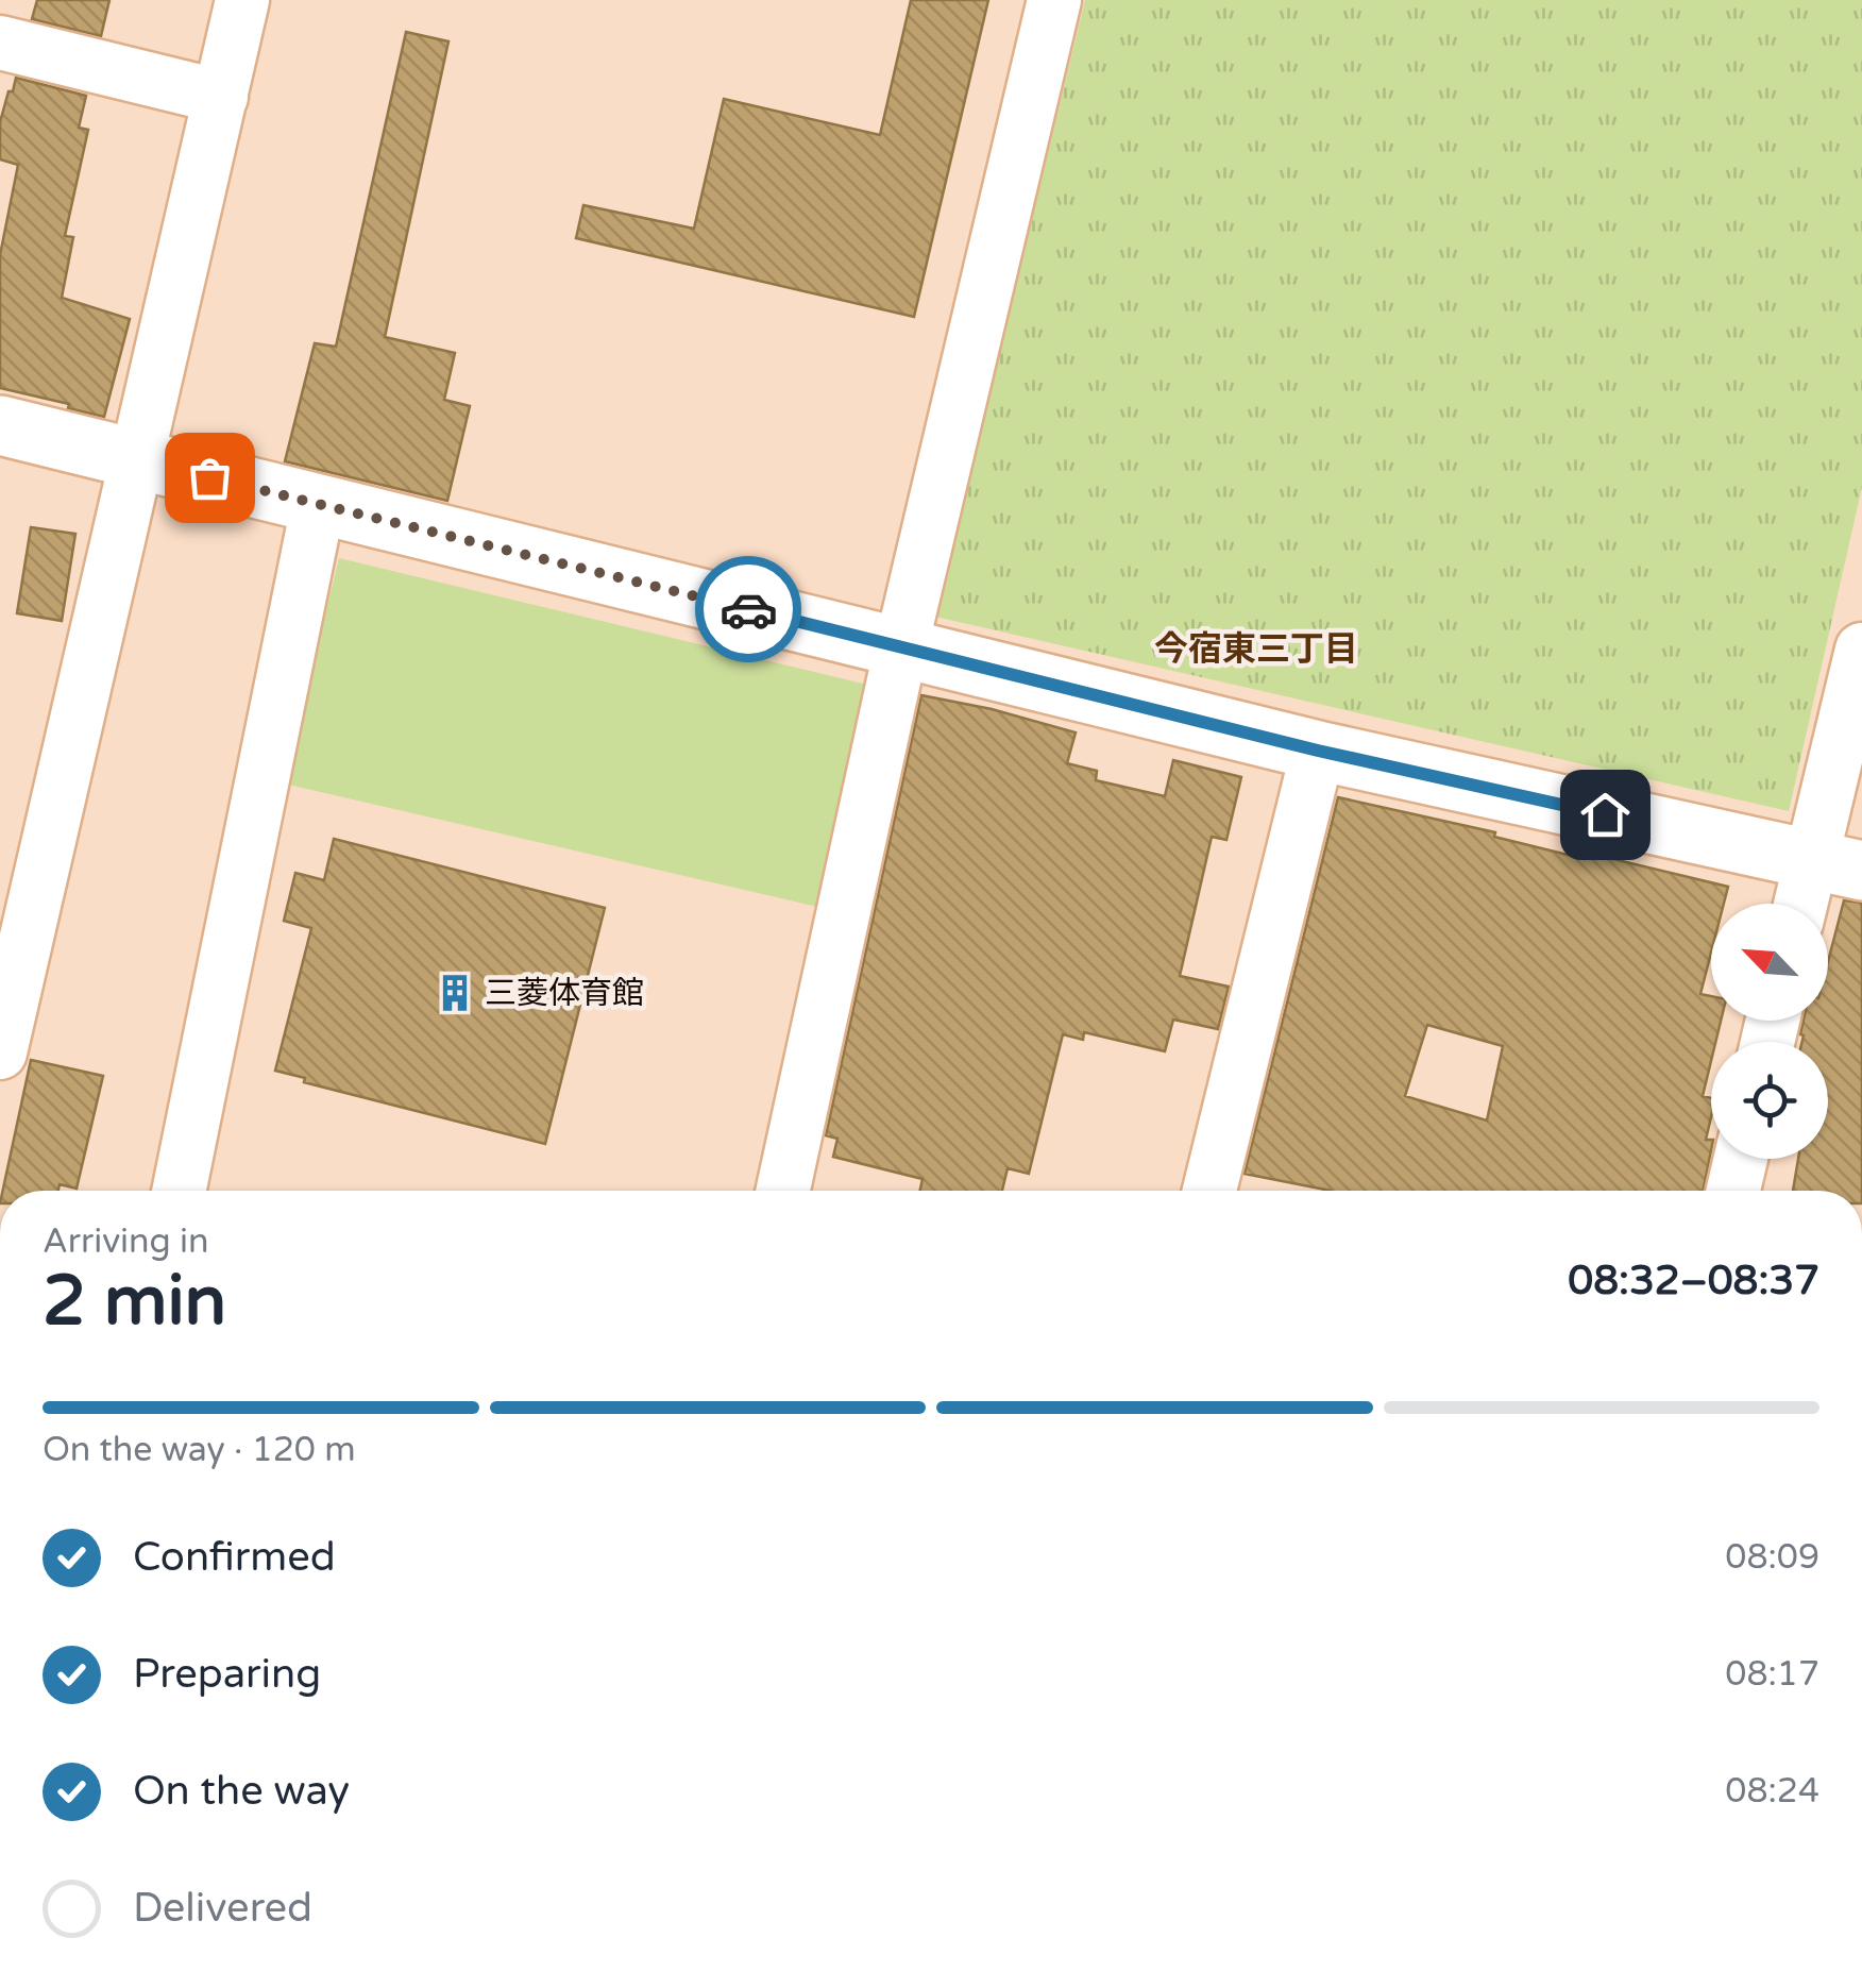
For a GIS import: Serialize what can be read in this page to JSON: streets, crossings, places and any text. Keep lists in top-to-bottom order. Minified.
{"districts":["今宿東三丁目"],"places":{"building":["三菱体育館"]},"north":"top left","page":{"heading":["2 min","Arriving in","08:32–08:37"],"bar":"On the way · 120 m","list":[["Confirmed","08:09"],["Preparing","08:17"],["On the way","08:24"],"Delivered"]}}
